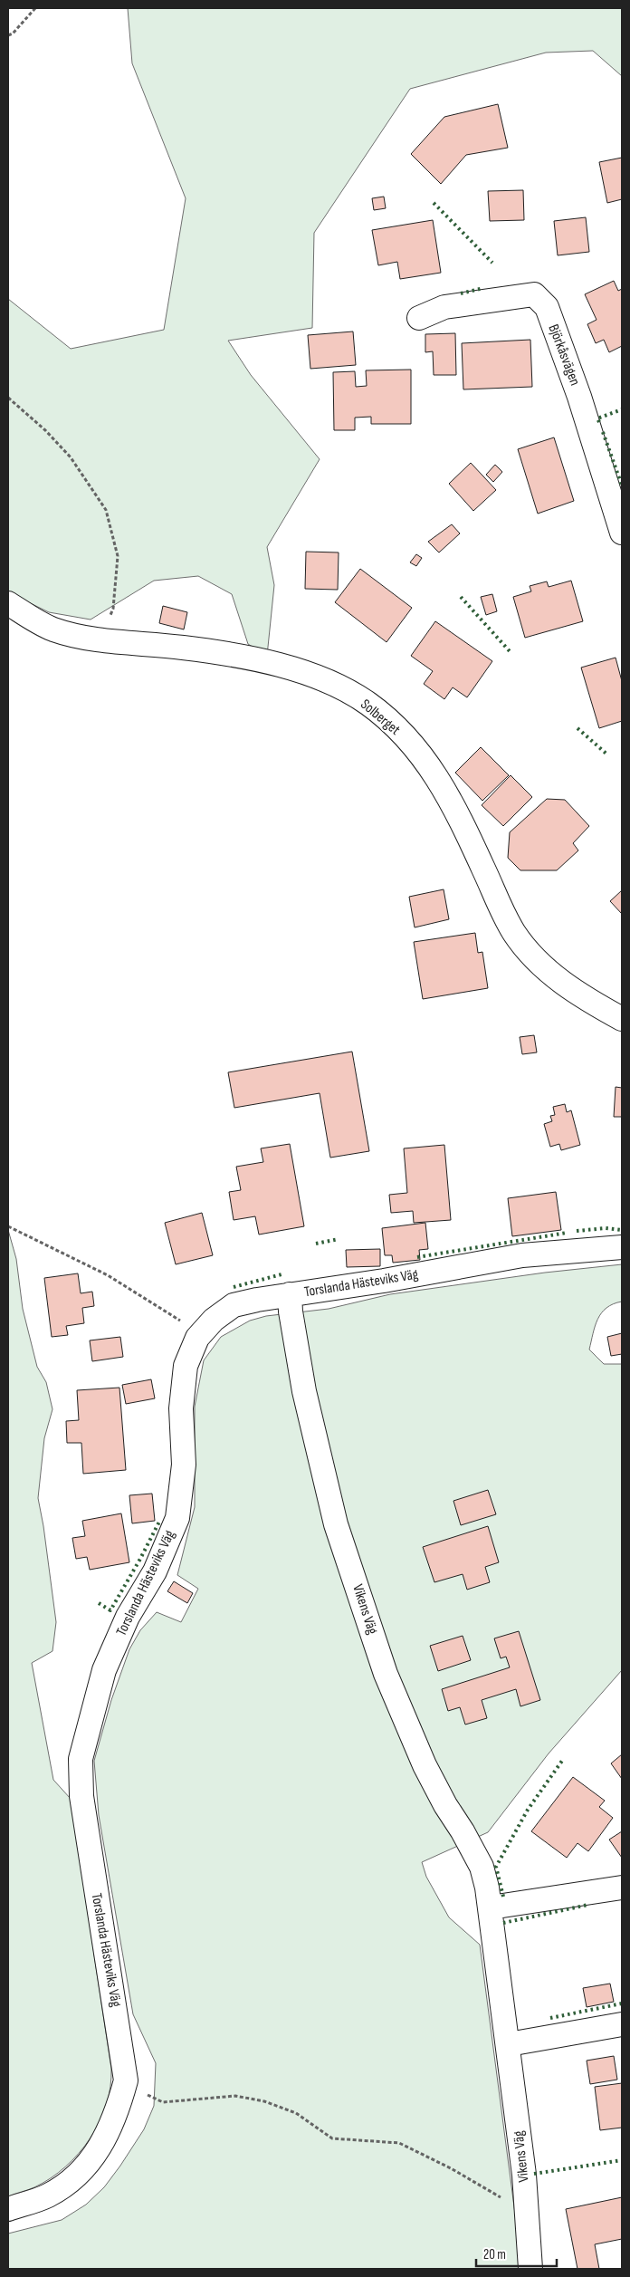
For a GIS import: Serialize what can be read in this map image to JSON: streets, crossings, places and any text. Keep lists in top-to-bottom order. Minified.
{"streets":{"street":["Björkåsvägen","Solberget","Torslanda Hästeviks Väg","Vikens Väg"]},"crossings":[["Torslanda Hästeviks Väg","Vikens Väg"]],"scale_bar":"20 m"}
